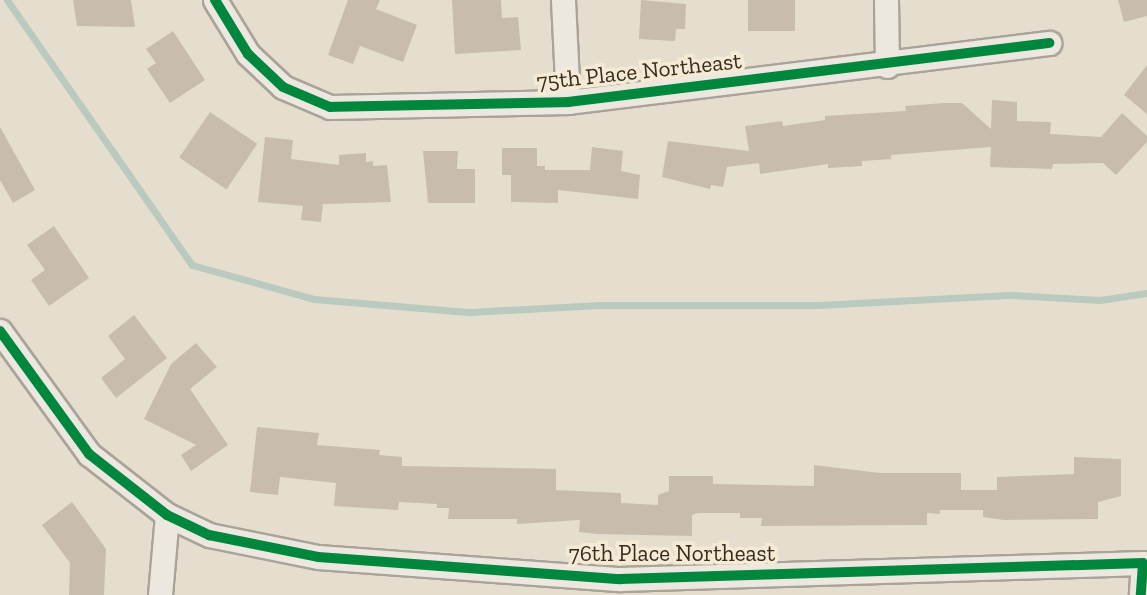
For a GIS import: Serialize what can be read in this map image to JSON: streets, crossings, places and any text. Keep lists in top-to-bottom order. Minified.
{"streets":{"street":["75th Place Northeast","76th Place Northeast"]}}
